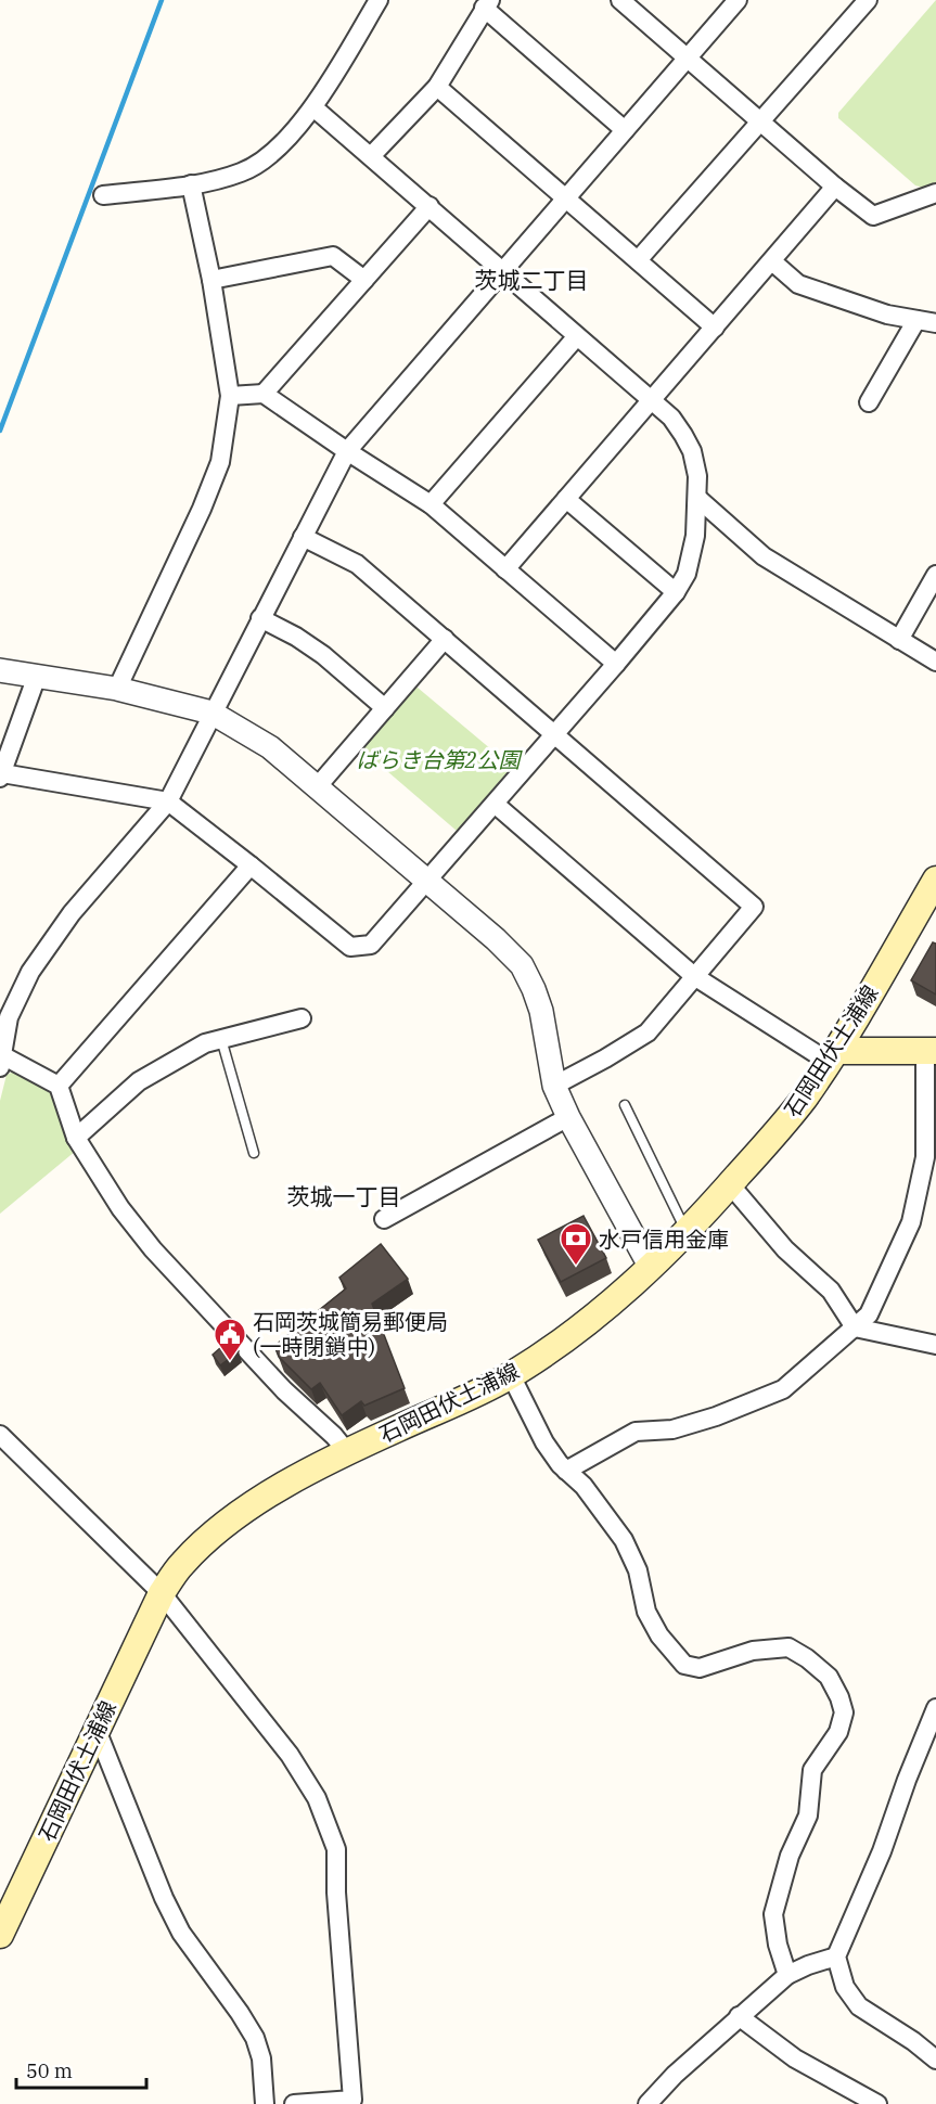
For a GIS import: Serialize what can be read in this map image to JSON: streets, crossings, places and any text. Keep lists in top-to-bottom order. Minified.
{"streets":{"main road":["石岡田伏土浦線"]},"districts":["茨城二丁目","茨城一丁目"],"parks":["ばらき台第2公園"],"places":{"bank":["水戸信用金庫"],"public building":["石岡茨城簡易郵便局 (一時閉鎖中)"]},"scale_bar":"50 m"}
